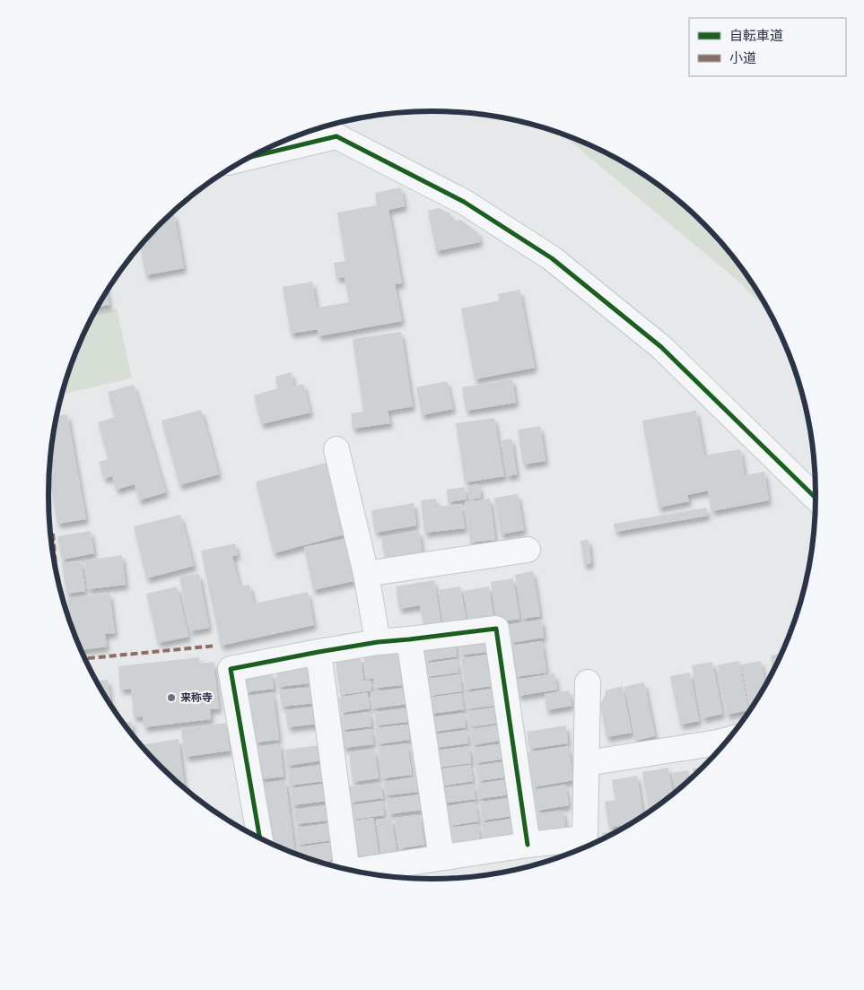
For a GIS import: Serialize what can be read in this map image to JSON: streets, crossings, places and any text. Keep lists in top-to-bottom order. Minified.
{"places":["来称寺"],"legend":["自転車道","小道"]}
